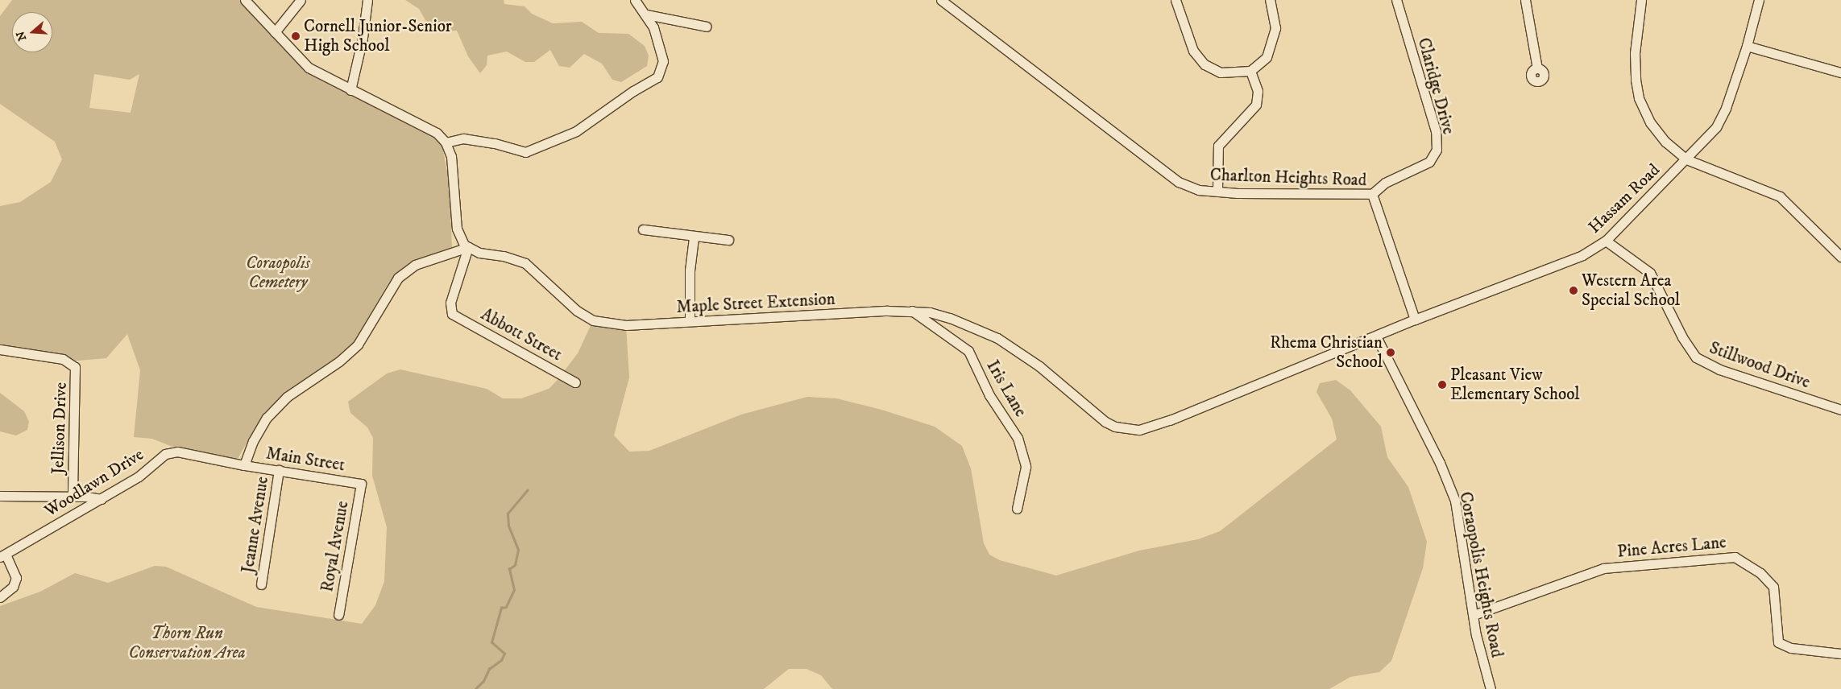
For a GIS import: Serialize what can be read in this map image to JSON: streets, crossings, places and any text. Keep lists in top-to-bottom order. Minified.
{"streets":{"street":["Claridge Drive","Charlton Heights Road","Hassam Road","Maple Street Extension","Abbott Street","Stillwood Drive","Iris Lane","Jellison Drive","Main Street","Woodlawn Drive","Jeanne Avenue","Royal Avenue","Pine Acres Lane","Coraopolis Heights Road"]},"crossings":[["Claridge Drive","Charlton Heights Road"],["Charlton Heights Road","Hassam Road"],["Hassam Road","Maple Street Extension"],["Hassam Road","Stillwood Drive"],["Hassam Road","Coraopolis Heights Road"],["Maple Street Extension","Abbott Street"],["Maple Street Extension","Iris Lane"],["Maple Street Extension","Coraopolis Heights Road"],["Main Street","Woodlawn Drive"],["Main Street","Jeanne Avenue"],["Main Street","Royal Avenue"],["Pine Acres Lane","Coraopolis Heights Road"]],"parks":["Coraopolis Cemetery","Thorn Run Conservation Area"],"places":["Cornell Junior-Senior High School","Western Area Special School","Rhema Christian School","Pleasant View Elementary School"],"north":"left"}
